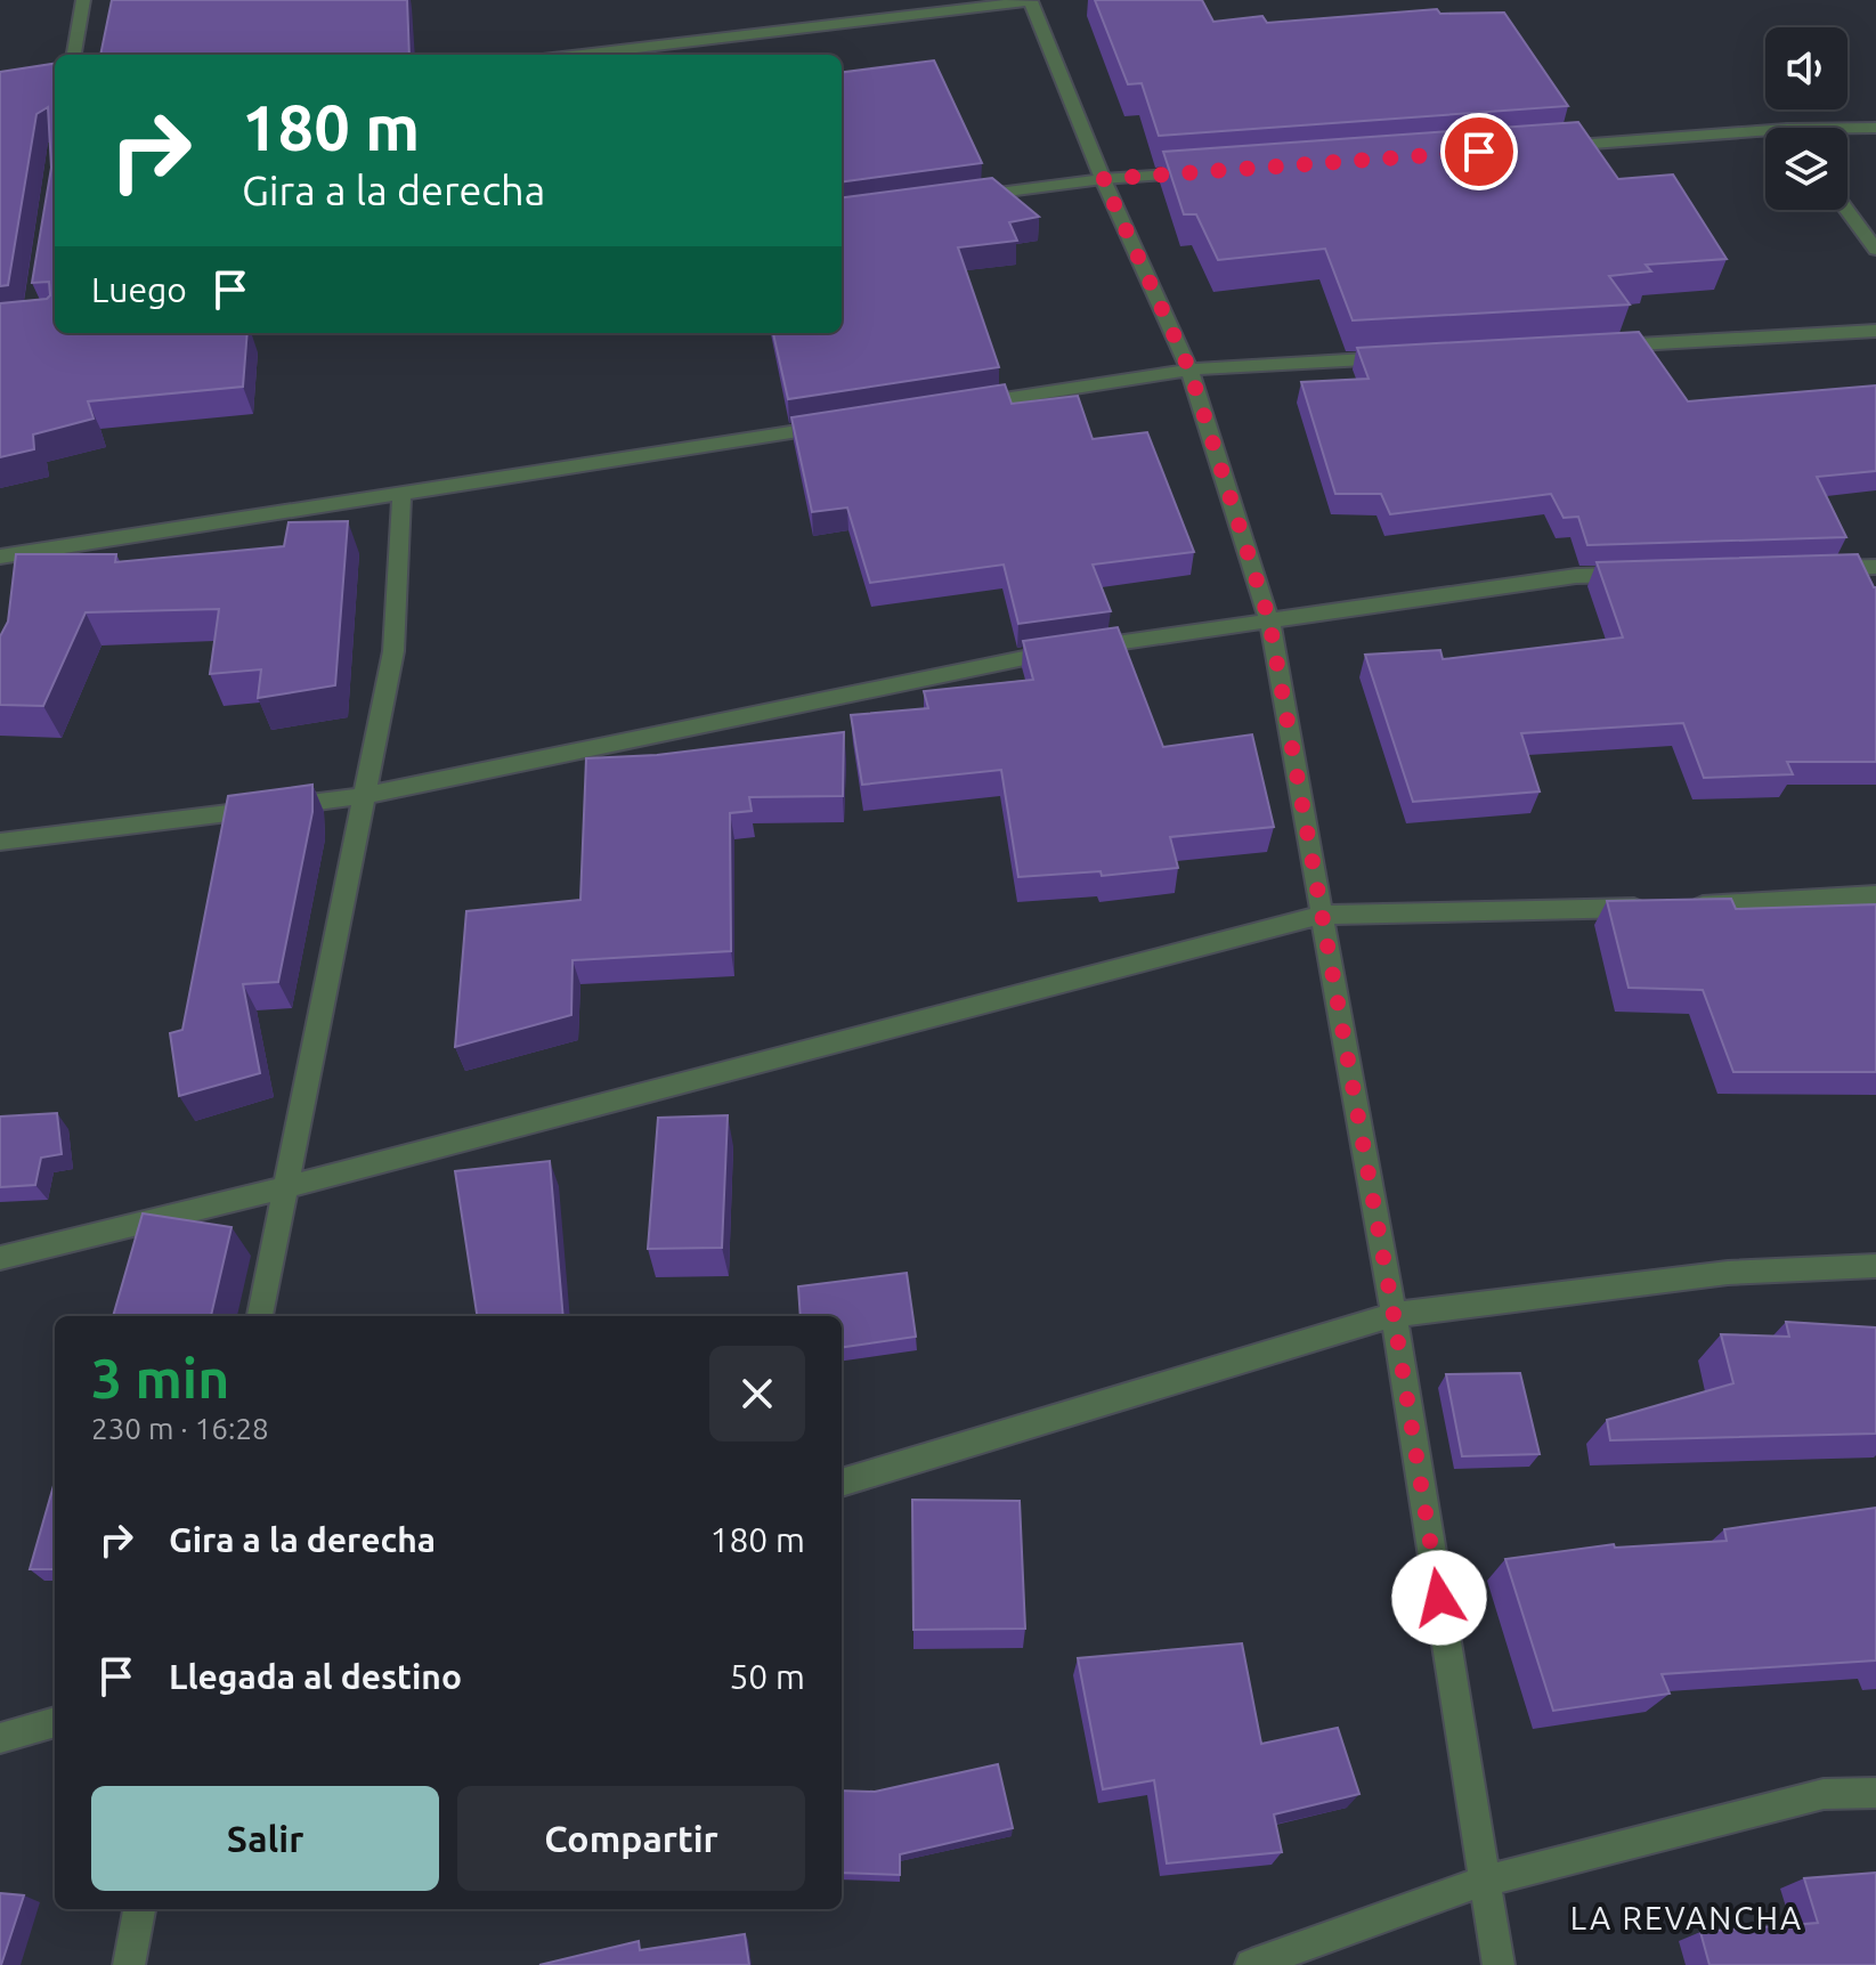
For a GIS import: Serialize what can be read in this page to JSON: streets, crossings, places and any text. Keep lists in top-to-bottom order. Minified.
{"districts":["LA REVANCHA"],"page":{"turn":["180 m","Gira a la derecha"],"then":"Luego","heading":["3 min","230 m · 16:28"],"list":[{"name":"Gira a la derecha","value":"180 m"},{"name":"Llegada al destino","value":"50 m"}],"buttons":["Salir","Compartir"]}}
